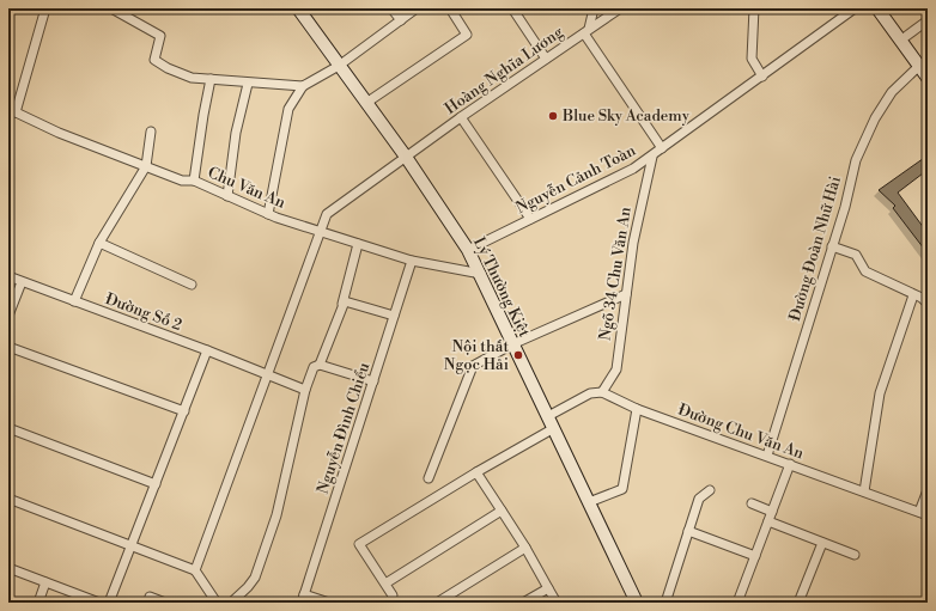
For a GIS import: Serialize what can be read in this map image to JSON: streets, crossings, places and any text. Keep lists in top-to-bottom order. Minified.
{"streets":{"street":["Hoàng Nghĩa Lương","Nguyễn Cảnh Toàn","Chu Văn An","Đường Đoàn Nhữ Hài","Ngõ 34 Chu Văn An","Lý Thường Kiệt","Đường Số 2","Nguyễn Đình Chiểu","Đường Chu Văn An"]},"crossings":[["Hoàng Nghĩa Lương","Chu Văn An"],["Hoàng Nghĩa Lương","Lý Thường Kiệt"],["Hoàng Nghĩa Lương","Đường Số 2"],["Nguyễn Cảnh Toàn","Ngõ 34 Chu Văn An"],["Nguyễn Cảnh Toàn","Lý Thường Kiệt"],["Chu Văn An","Lý Thường Kiệt"],["Chu Văn An","Nguyễn Đình Chiểu"],["Đường Đoàn Nhữ Hài","Đường Chu Văn An"],["Ngõ 34 Chu Văn An","Đường Chu Văn An"]],"places":["Blue Sky Academy","Nội thất Ngọc Hải"]}
